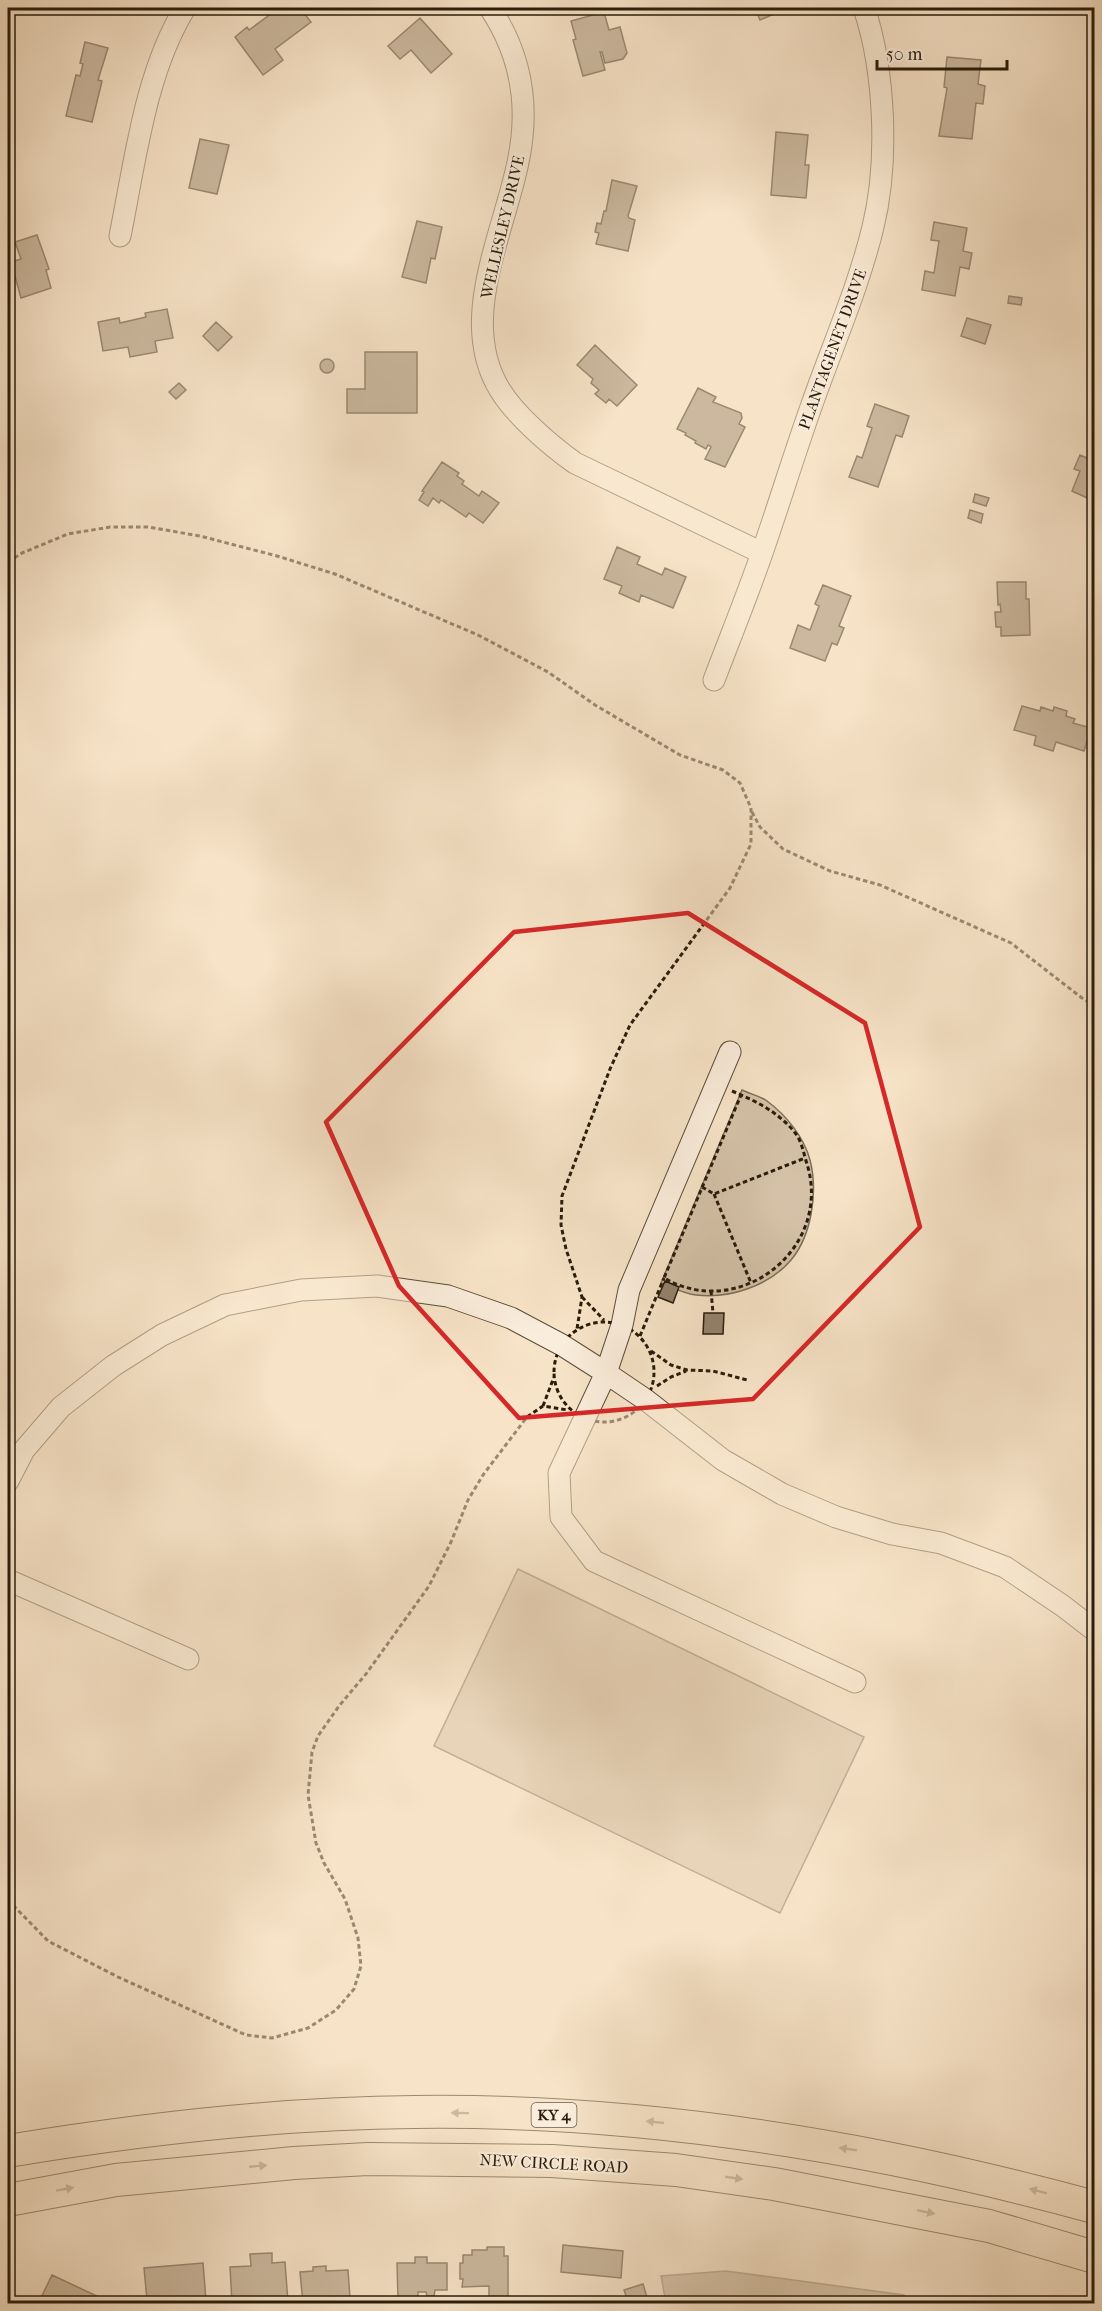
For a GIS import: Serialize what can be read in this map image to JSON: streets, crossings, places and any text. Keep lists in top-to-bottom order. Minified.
{"streets":{"highway":["KY 4","NEW CIRCLE ROAD"],"street":["WELLESLEY DRIVE","PLANTAGENET DRIVE"]},"crossings":[["WELLESLEY DRIVE","PLANTAGENET DRIVE"]],"scale_bar":"50 m"}
